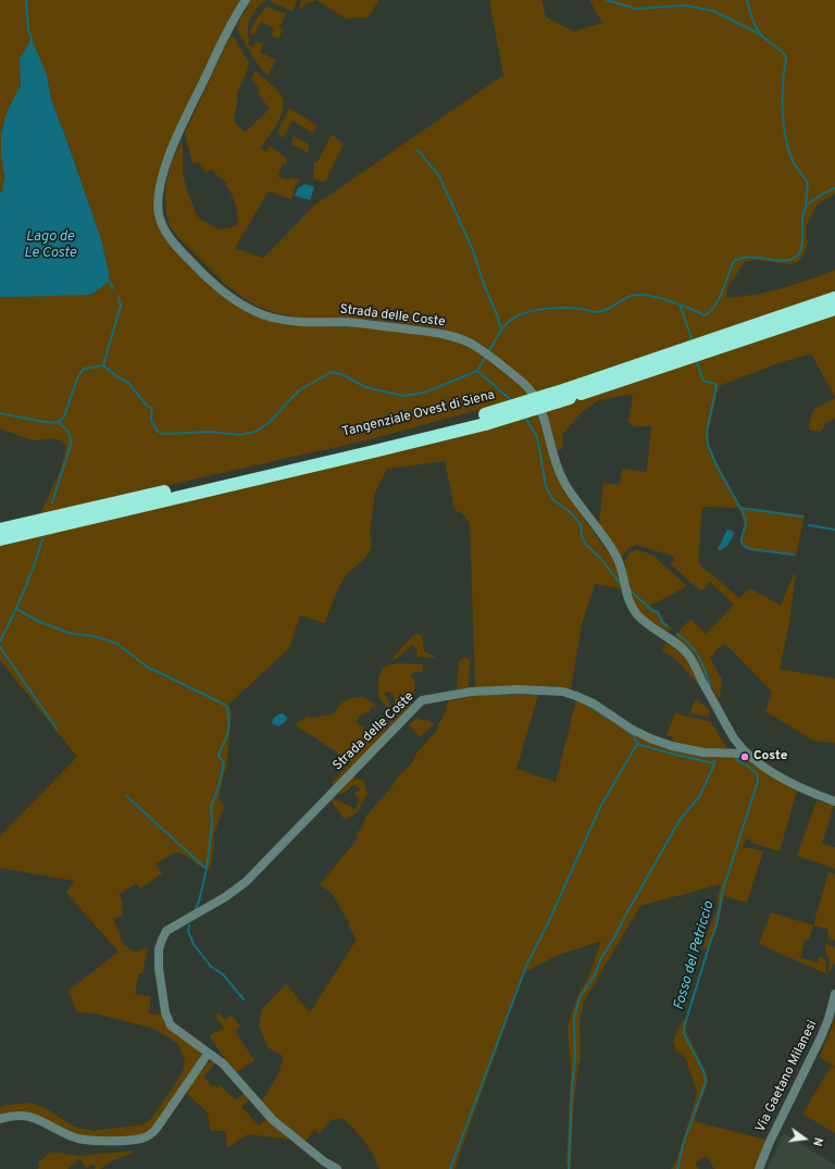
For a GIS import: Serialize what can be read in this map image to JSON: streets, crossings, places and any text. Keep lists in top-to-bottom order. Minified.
{"streets":{"highway":["Tangenziale Ovest di Siena"],"street":["Strada delle Coste","Via Gaetano Milanesi"]},"water":["Lago de Le Coste","Fosso del Petriccio"],"places":["Coste"],"north":"right"}
